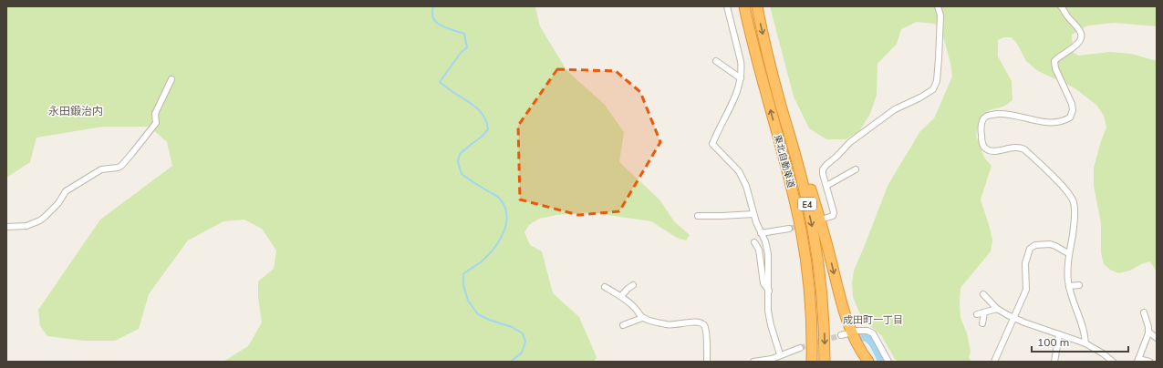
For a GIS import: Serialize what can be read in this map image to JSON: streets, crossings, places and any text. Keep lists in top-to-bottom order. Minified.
{"streets":{"highway":["東北自動車道","E4"]},"districts":["永田鍛治内","成田町一丁目"],"scale_bar":"100 m"}
